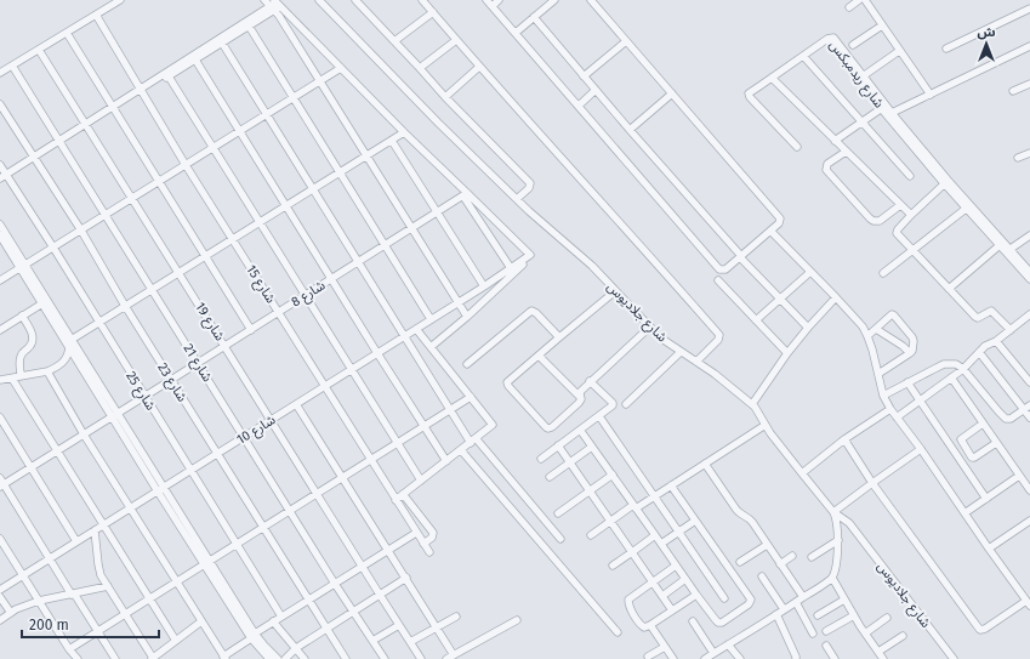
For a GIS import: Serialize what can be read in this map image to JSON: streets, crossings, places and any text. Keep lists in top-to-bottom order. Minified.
{"streets":{"street":["شارع ريدمبكس","شارع 15","شارع 8","شارع جلاديوس","شارع 19","شارع 21","شارع 23","شارع 25","شارع 10"]},"crossings":[["شارع 15","شارع 8"],["شارع 15","شارع 10"],["شارع 8","شارع 19"],["شارع 8","شارع 21"],["شارع 8","شارع 23"],["شارع 8","شارع 25"],["شارع 19","شارع 10"],["شارع 21","شارع 10"],["شارع 23","شارع 10"],["شارع 25","شارع 10"]],"scale_bar":"200 m","north":"top"}
